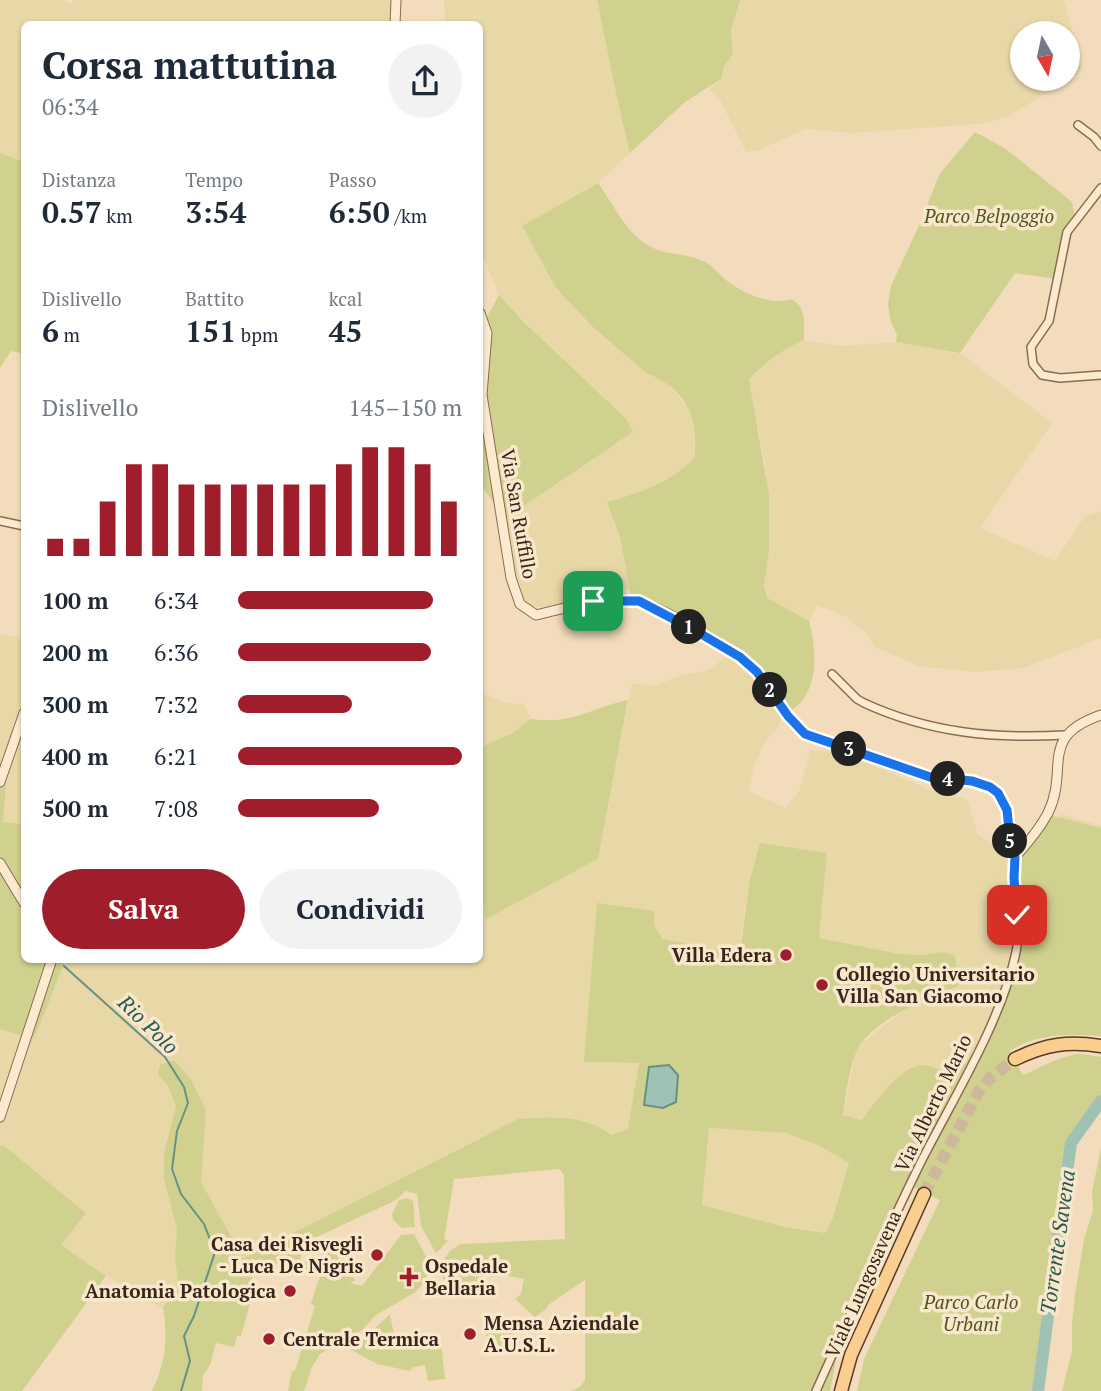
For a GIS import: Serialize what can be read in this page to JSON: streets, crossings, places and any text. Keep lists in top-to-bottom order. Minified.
{"streets":{"main road":["Viale Lungosavena"],"street":["Via San Ruffillo","Via Alberto Mario"]},"crossings":[["Via San Ruffillo","Via Alberto Mario"]],"water":["Rio Polo","Torrente Savena"],"parks":["Parco Belpoggio","Parco Carlo Urbani"],"places":{"other":["Villa Edera","Collegio Universitario Villa San Giacomo","Casa dei Risvegli - Luca De Nigris","Anatomia Patologica","Mensa Aziendale A.U.S.L.","Centrale Termica"],"health":["Ospedale Bellaria"]},"north":"bottom","page":{"heading":["Corsa mattutina","06:34"],"stats":[["Distanza","0.57 km"],["Tempo","3:54"],["Passo","6:50 /km"],["Dislivello","6 m"],["Battito","151 bpm"],["kcal","45"]],"chart":["Dislivello","145–150 m"],"list":[{"name":"100 m","note":"6:34"},{"name":"200 m","note":"6:36"},{"name":"300 m","note":"7:32"},{"name":"400 m","note":"6:21"},{"name":"500 m","note":"7:08"}],"pins":["1","2","3","4","5"],"buttons":["Salva","Condividi"]}}
